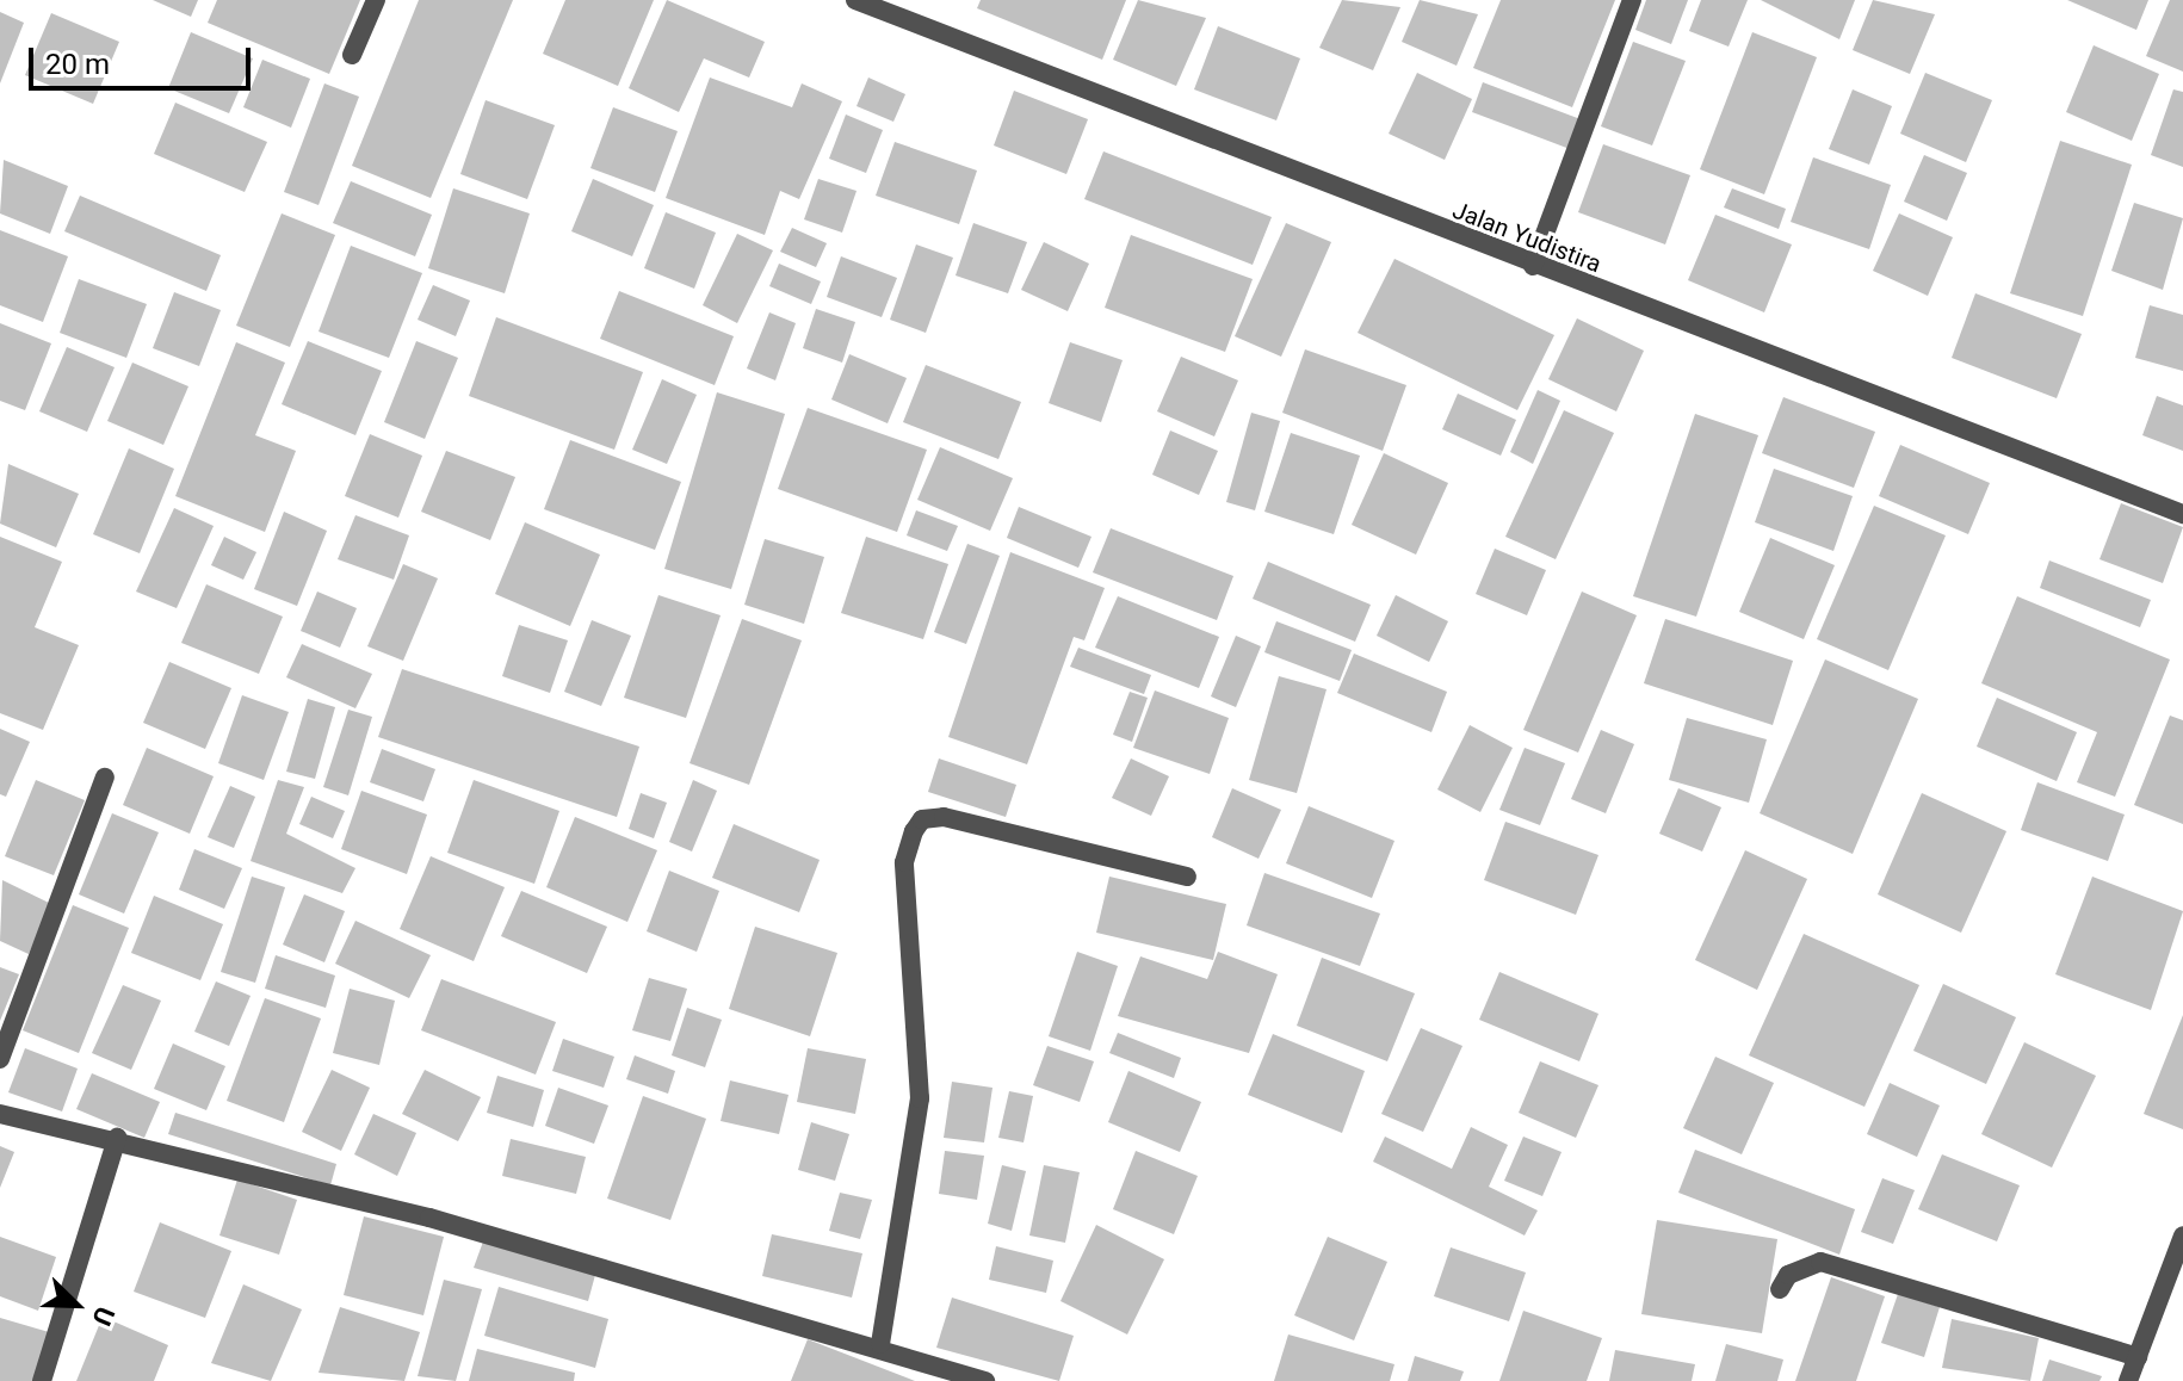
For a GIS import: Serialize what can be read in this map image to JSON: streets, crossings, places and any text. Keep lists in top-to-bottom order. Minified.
{"streets":{"street":["Jalan Yudistira"]},"scale_bar":"20 m","north":"bottom right"}
